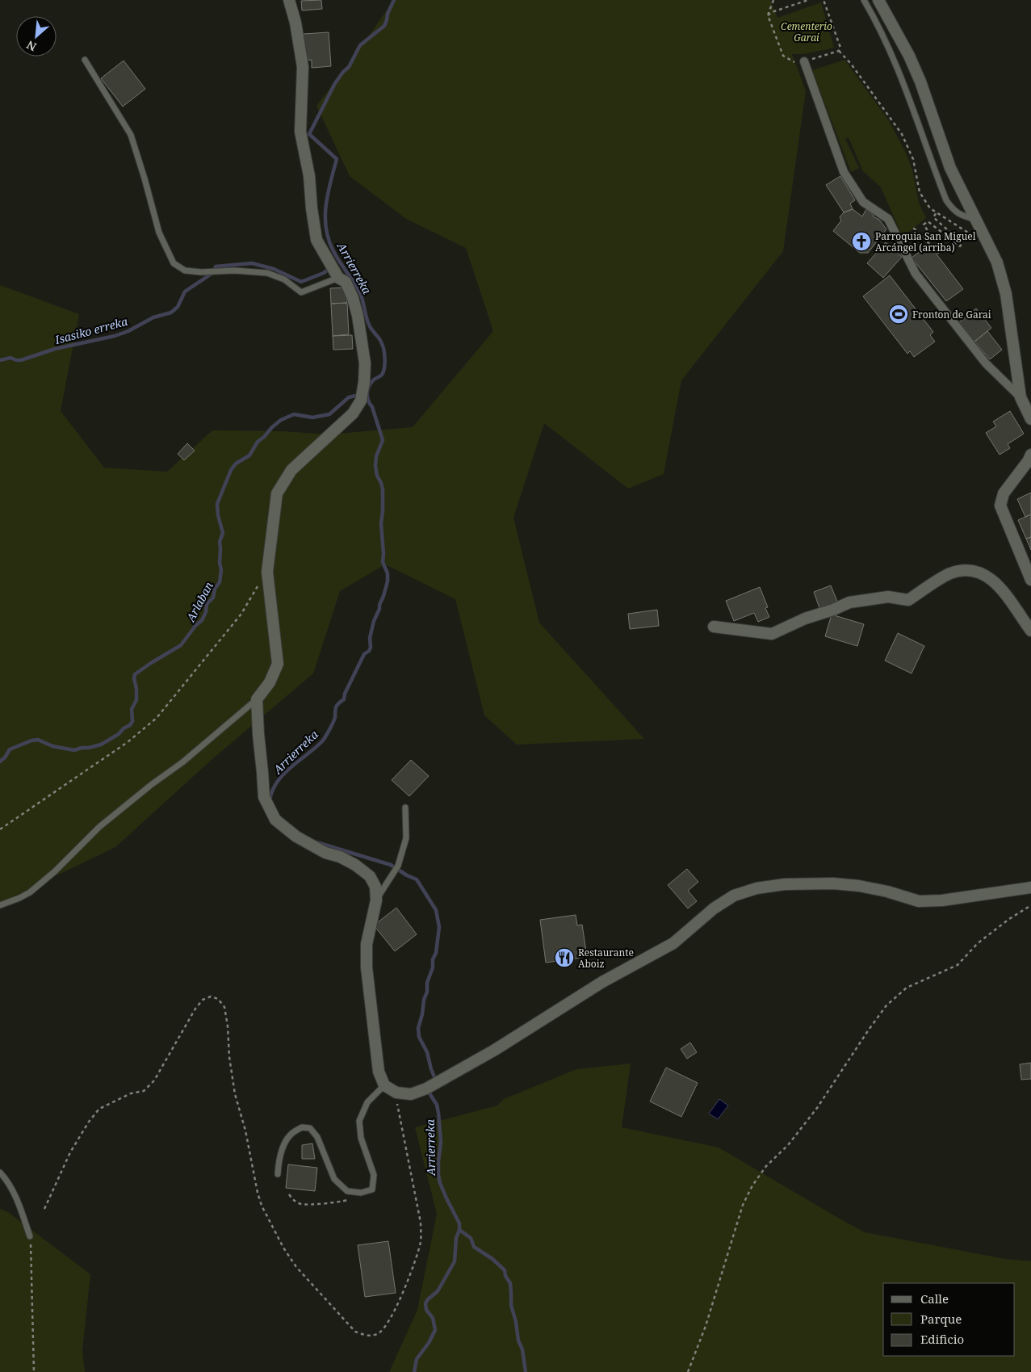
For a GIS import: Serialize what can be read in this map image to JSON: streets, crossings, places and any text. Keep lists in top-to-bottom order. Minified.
{"water":["Arrierreka","Isasiko erreka","Arlaban"],"parks":["Cementerio Garai"],"places":{"church":["Parroquia San Miguel Arcángel (arriba)"],"sports":["Fronton de Garai"],"restaurant":["Restaurante Aboiz"]},"legend":["Calle","Parque","Edificio"],"north":"bottom left"}
